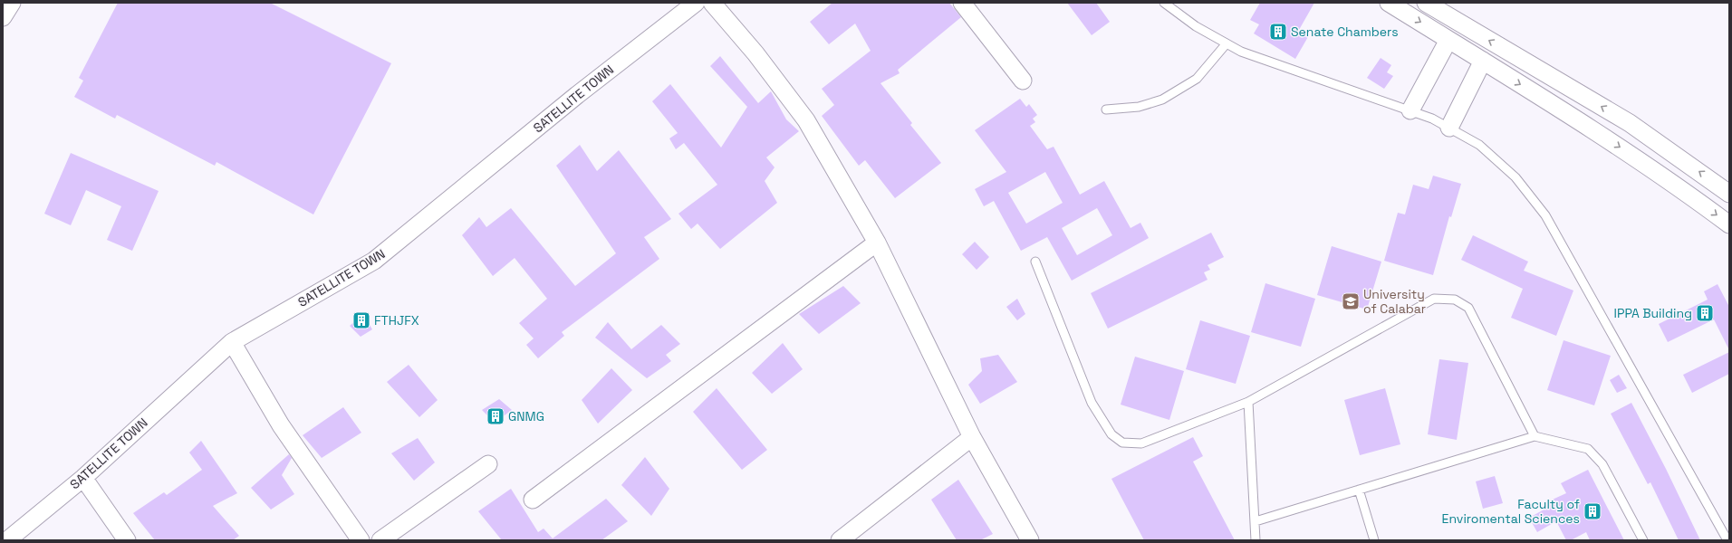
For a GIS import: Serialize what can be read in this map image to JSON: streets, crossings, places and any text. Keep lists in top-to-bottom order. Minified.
{"streets":{"street":["SATELLITE TOWN"]},"places":{"building":["Senate Chambers","IPPA Building","FTHJFX","GNMG","Faculty of Enviromental Sciences"],"school or university":["University of Calabar"]}}
